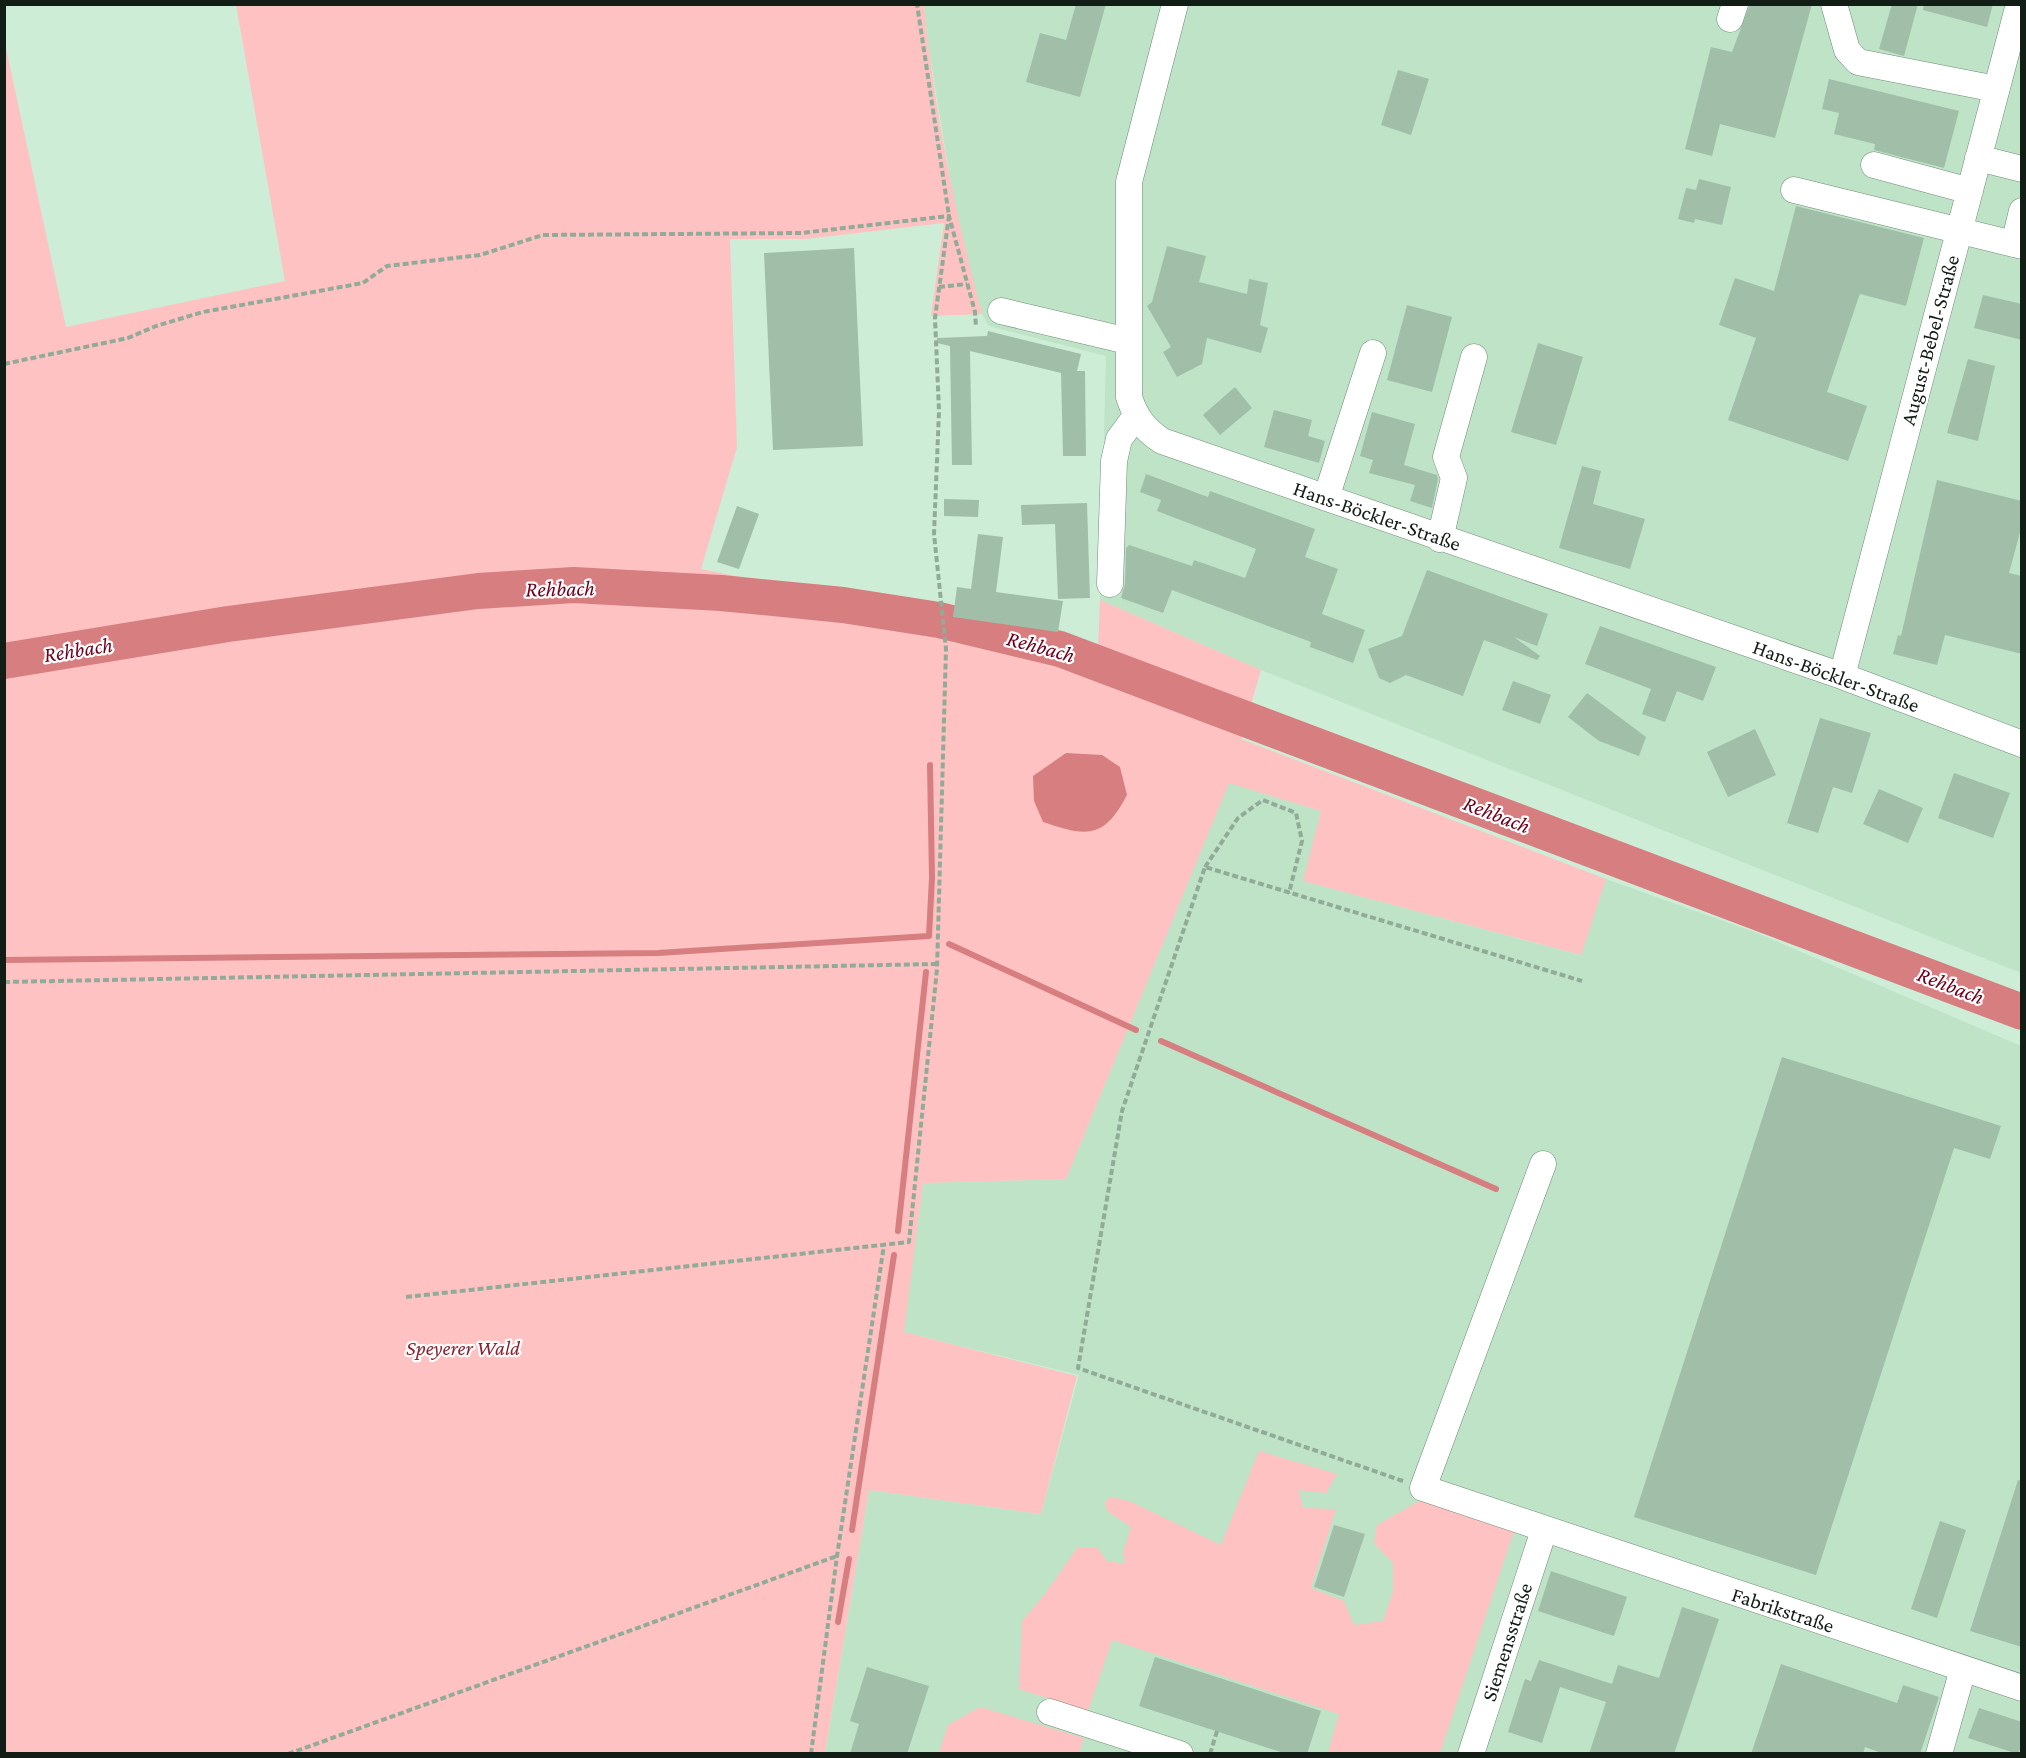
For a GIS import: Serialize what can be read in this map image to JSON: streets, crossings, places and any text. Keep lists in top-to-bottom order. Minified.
{"streets":{"street":["August-Bebel-Straße","Hans-Böckler-Straße","Fabrikstraße","Siemensstraße"]},"crossings":[["August-Bebel-Straße","Hans-Böckler-Straße"],["Fabrikstraße","Siemensstraße"]],"water":["Rehbach"],"parks":["Speyerer Wald"]}
